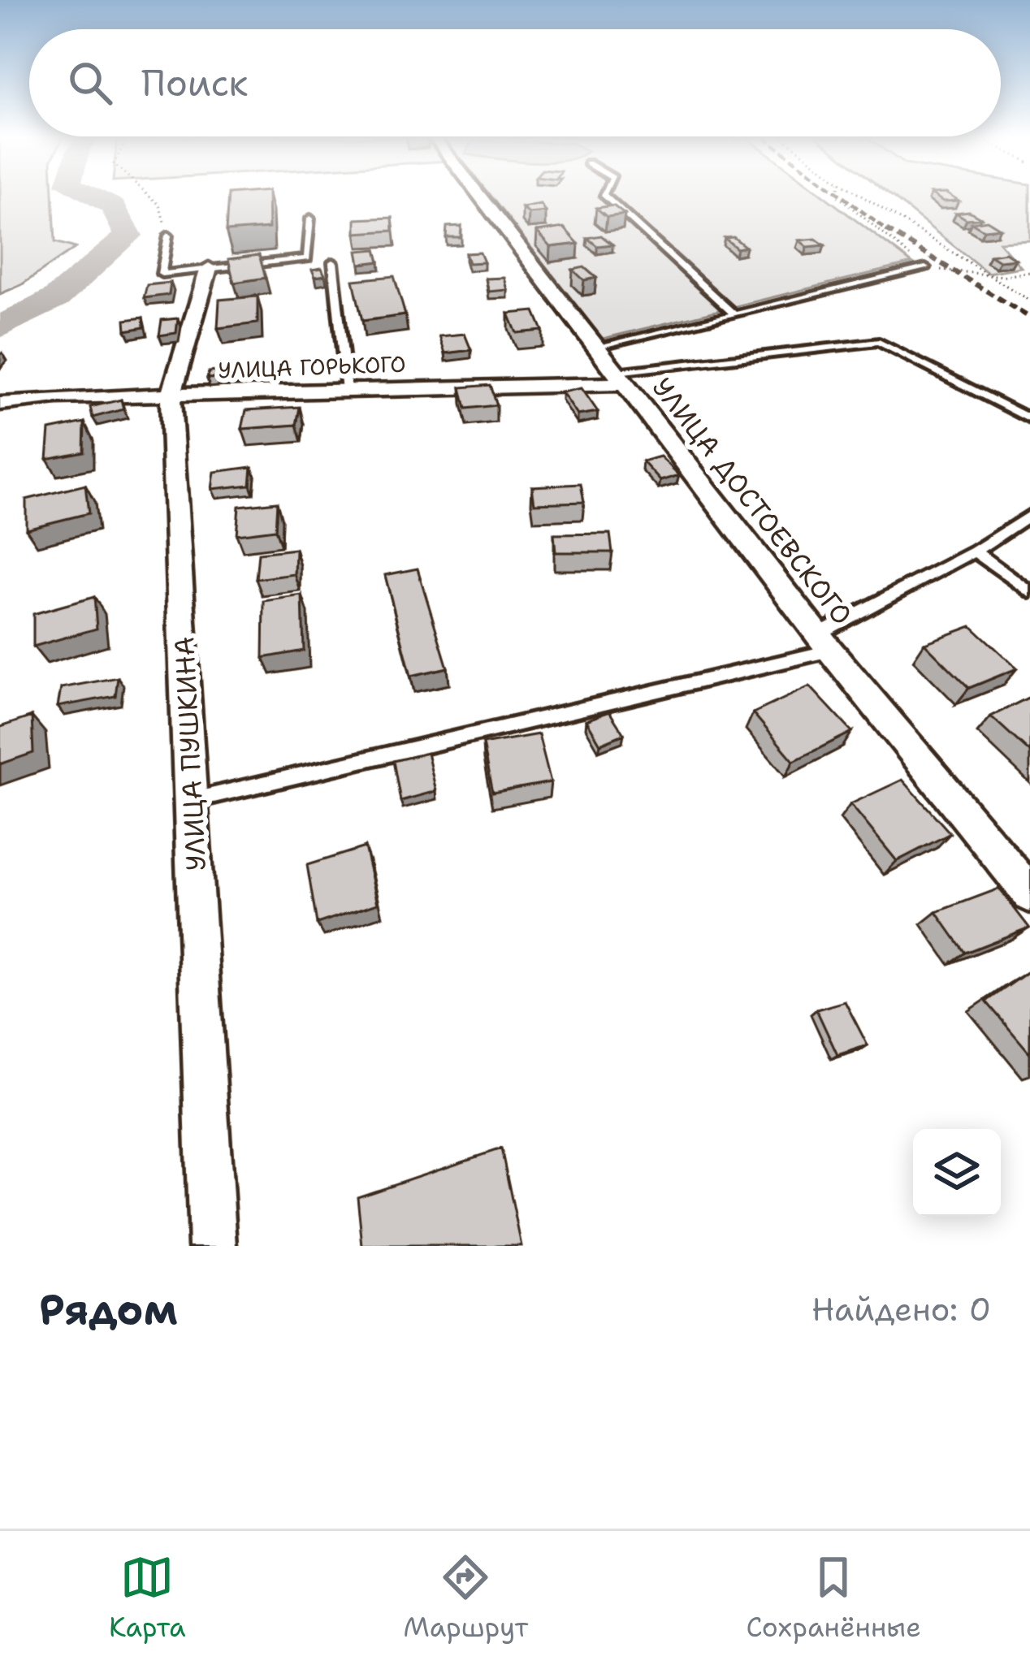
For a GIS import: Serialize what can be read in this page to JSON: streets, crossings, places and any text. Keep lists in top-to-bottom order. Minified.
{"streets":{"street":["УЛИЦА ГОРЬКОГО","УЛИЦА ДОСТОЕВСКОГО","УЛИЦА ПУШКИНА"]},"crossings":[["УЛИЦА ГОРЬКОГО","УЛИЦА ДОСТОЕВСКОГО"],["УЛИЦА ГОРЬКОГО","УЛИЦА ПУШКИНА"]],"page":{"search":"Поиск","heading":["Рядом","Найдено: 0"],"nav":["Карта","Маршрут","Сохранённые"]}}
